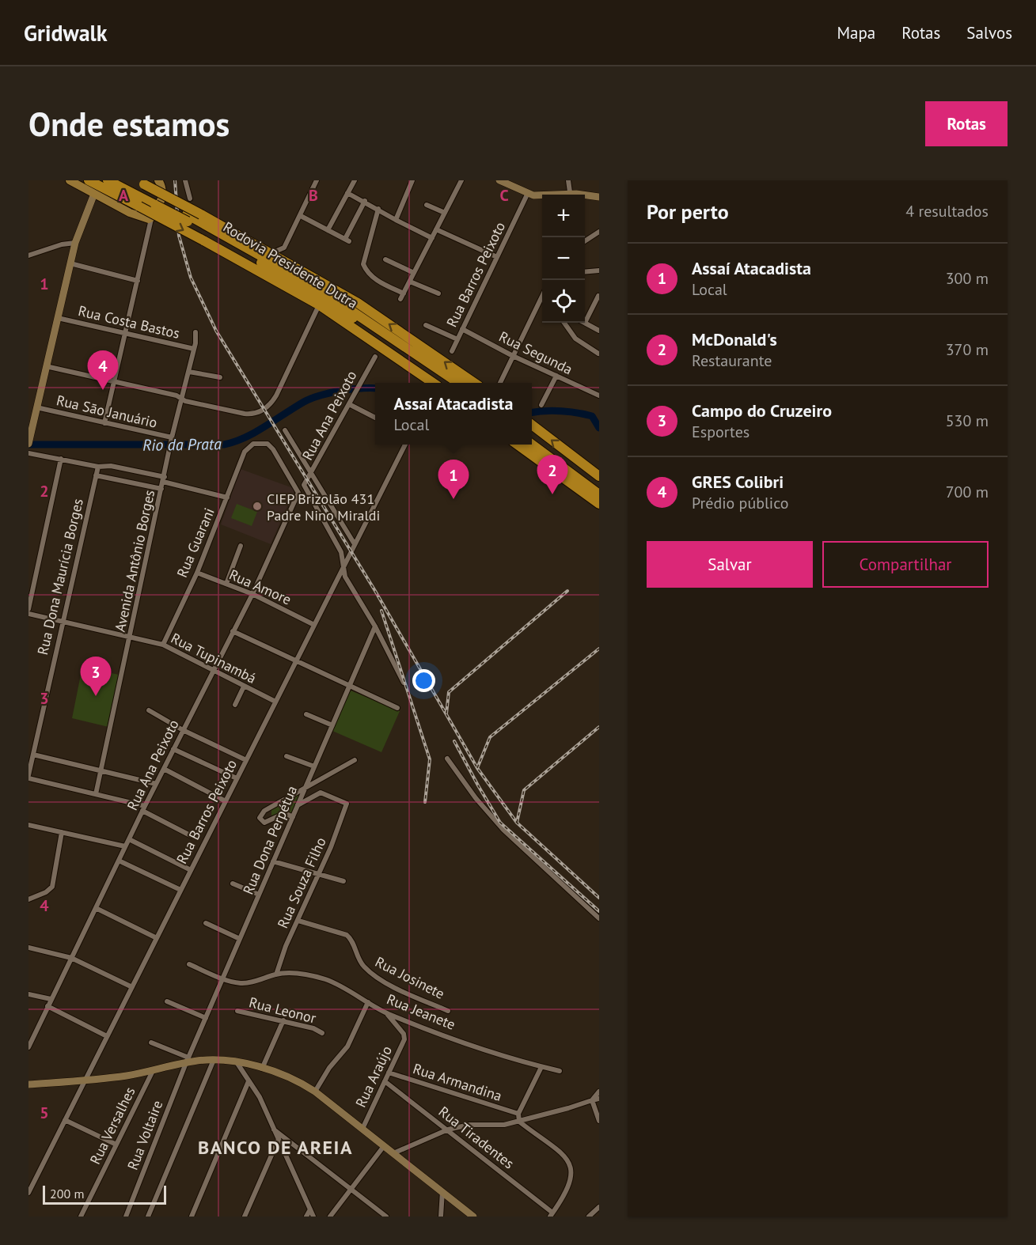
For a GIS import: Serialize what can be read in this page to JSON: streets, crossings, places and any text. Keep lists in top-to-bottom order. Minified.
{"streets":{"highway":["Rodovia Presidente Dutra"],"street":["Rua Barros Peixoto","Rua Costa Bastos","Rua Segunda","Rua Sāo Januário","Rua Ana Peixoto","Rua Guarani","Avenida Antônio Borges","Rua Dona Maurícia Borges","Rua Amore","Rua Tupinambá","Rua Dona Perpétua","Rua Souza Filho","Rua Josinete","Rua Leonor","Rua Jeanete","Rua Araújo","Rua Armandina","Rua Versalhes","Rua Voltaire","Rua Tiradentes"]},"crossings":[["Rua Barros Peixoto","Rua Segunda"],["Rua Barros Peixoto","Rua Ana Peixoto"],["Rua Barros Peixoto","Rua Amore"],["Rua Barros Peixoto","Rua Tupinambá"],["Rua Costa Bastos","Avenida Antônio Borges"],["Rua Sāo Januário","Avenida Antônio Borges"],["Rua Ana Peixoto","Rua Guarani"],["Rua Ana Peixoto","Rua Amore"],["Rua Ana Peixoto","Rua Tupinambá"],["Rua Guarani","Rua Amore"],["Rua Guarani","Rua Tupinambá"],["Avenida Antônio Borges","Rua Tupinambá"],["Rua Dona Maurícia Borges","Rua Tupinambá"],["Rua Dona Perpétua","Rua Souza Filho"],["Rua Dona Perpétua","Rua Jeanete"],["Rua Dona Perpétua","Rua Voltaire"],["Rua Souza Filho","Rua Josinete"],["Rua Souza Filho","Rua Jeanete"],["Rua Jeanete","Rua Araújo"],["Rua Araújo","Rua Armandina"],["Rua Araújo","Rua Tiradentes"]],"districts":["BANCO DE AREIA"],"water":["Rio da Prata"],"places":["CIEP Brizolão 431 Padre Nino Miraldi"],"scale_bar":"200 m","page":{"header":"Gridwalk","nav":["Mapa","Rotas","Salvos"],"buttons":["Rotas",["Salvar","Compartilhar"]],"title":"Onde estamos","heading":["Por perto","4 resultados"],"map_buttons":["+","−"],"list":[{"mark":"1","name":"Assaí Atacadista","note":"Local","value":"300 m"},{"mark":"2","name":"McDonald's","note":"Restaurante","value":"370 m"},{"mark":"3","name":"Campo do Cruzeiro","note":"Esportes","value":"530 m"},{"mark":"4","name":"GRES Colibri","note":"Prédio público","value":"700 m"}],"pins":["4","2","1","3"],"popup":["Assaí Atacadista","Local"],"scale":"200 m"},"grid":{"columns":["A","B","C"],"rows":["1","2","3","4","5"]}}
